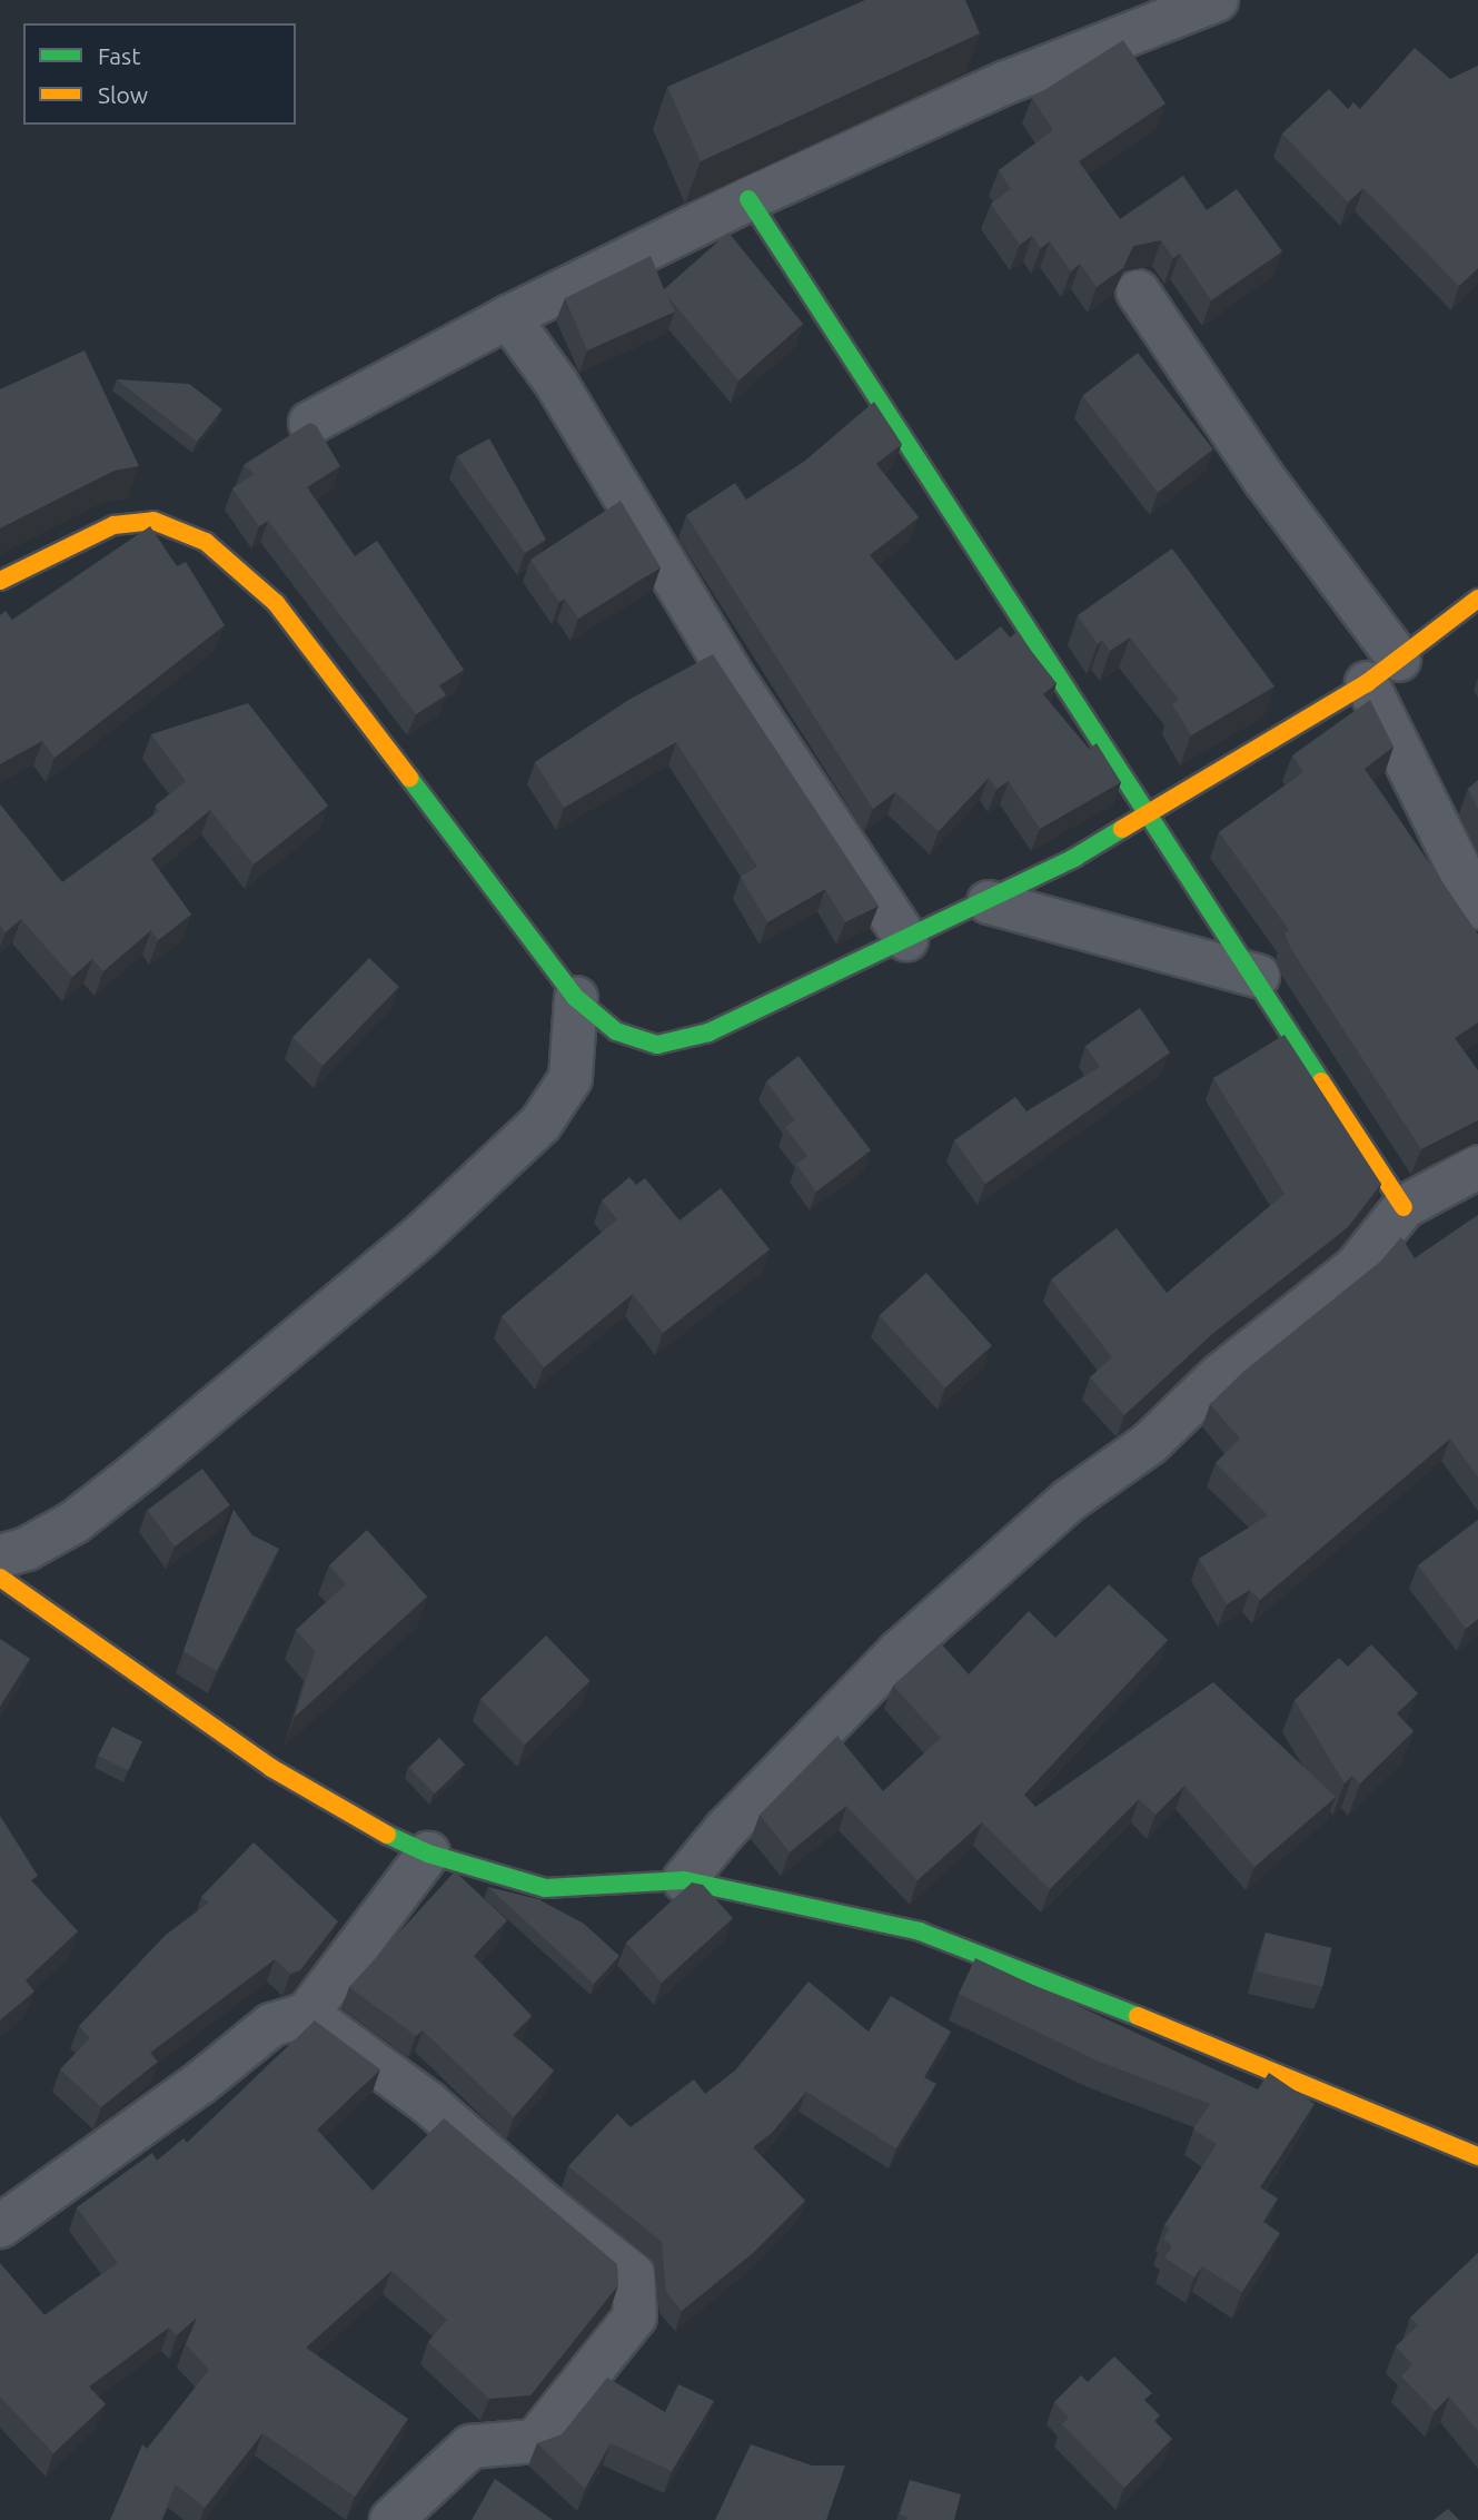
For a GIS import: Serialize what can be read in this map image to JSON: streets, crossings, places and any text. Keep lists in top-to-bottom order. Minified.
{"legend":["Fast","Slow"]}
